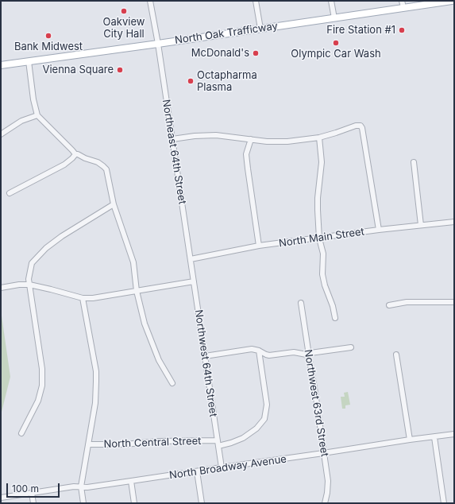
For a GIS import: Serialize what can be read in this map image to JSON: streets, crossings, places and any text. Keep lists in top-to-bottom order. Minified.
{"streets":{"main road":["North Oak Trafficway"],"street":["Northeast 64th Street","North Main Street","Northwest 64th Street","Northwest 63rd Street","North Central Street","North Broadway Avenue"]},"crossings":[["North Oak Trafficway","Northeast 64th Street"],["Northeast 64th Street","North Main Street"],["Northeast 64th Street","Northwest 64th Street"],["North Main Street","Northwest 64th Street"],["Northwest 64th Street","North Central Street"],["Northwest 64th Street","North Broadway Avenue"],["Northwest 63rd Street","North Broadway Avenue"]],"places":["Oakview City Hall","Fire Station #1","Bank Midwest","Olympic Car Wash","McDonald's","Vienna Square","Octapharma Plasma"],"scale_bar":"100 m"}
